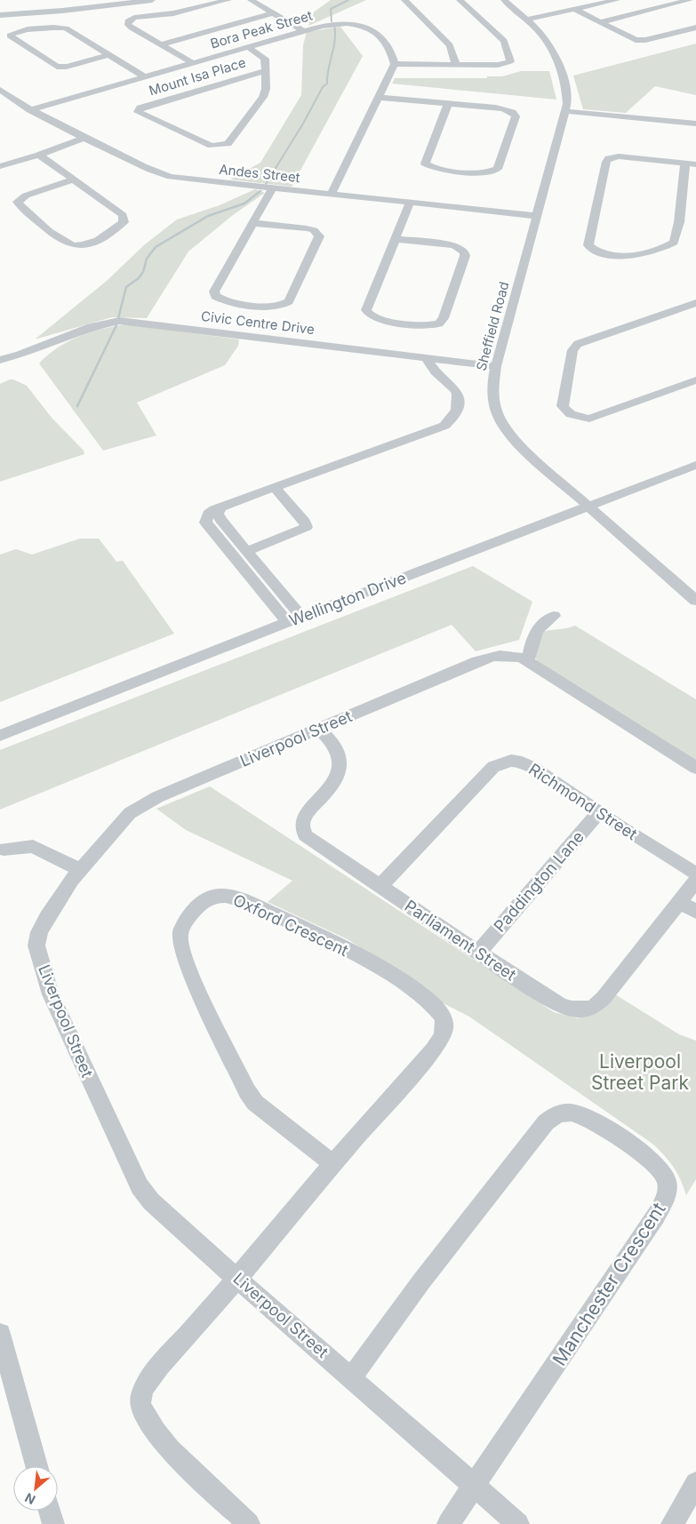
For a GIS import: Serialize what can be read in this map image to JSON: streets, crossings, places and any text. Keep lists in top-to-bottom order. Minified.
{"streets":{"street":["Bora Peak Street","Mount Isa Place","Andes Street","Civic Centre Drive","Sheffield Road","Wellington Drive","Liverpool Street","Richmond Street","Paddington Lane","Oxford Crescent","Parliament Street","Manchester Crescent"]},"crossings":[["Bora Peak Street","Mount Isa Place"],["Bora Peak Street","Andes Street"],["Andes Street","Sheffield Road"],["Civic Centre Drive","Sheffield Road"],["Sheffield Road","Wellington Drive"],["Liverpool Street","Oxford Crescent"],["Liverpool Street","Parliament Street"],["Liverpool Street","Manchester Crescent"],["Richmond Street","Paddington Lane"],["Richmond Street","Parliament Street"],["Paddington Lane","Parliament Street"]],"parks":["Liverpool Street Park"],"north":"bottom left"}
